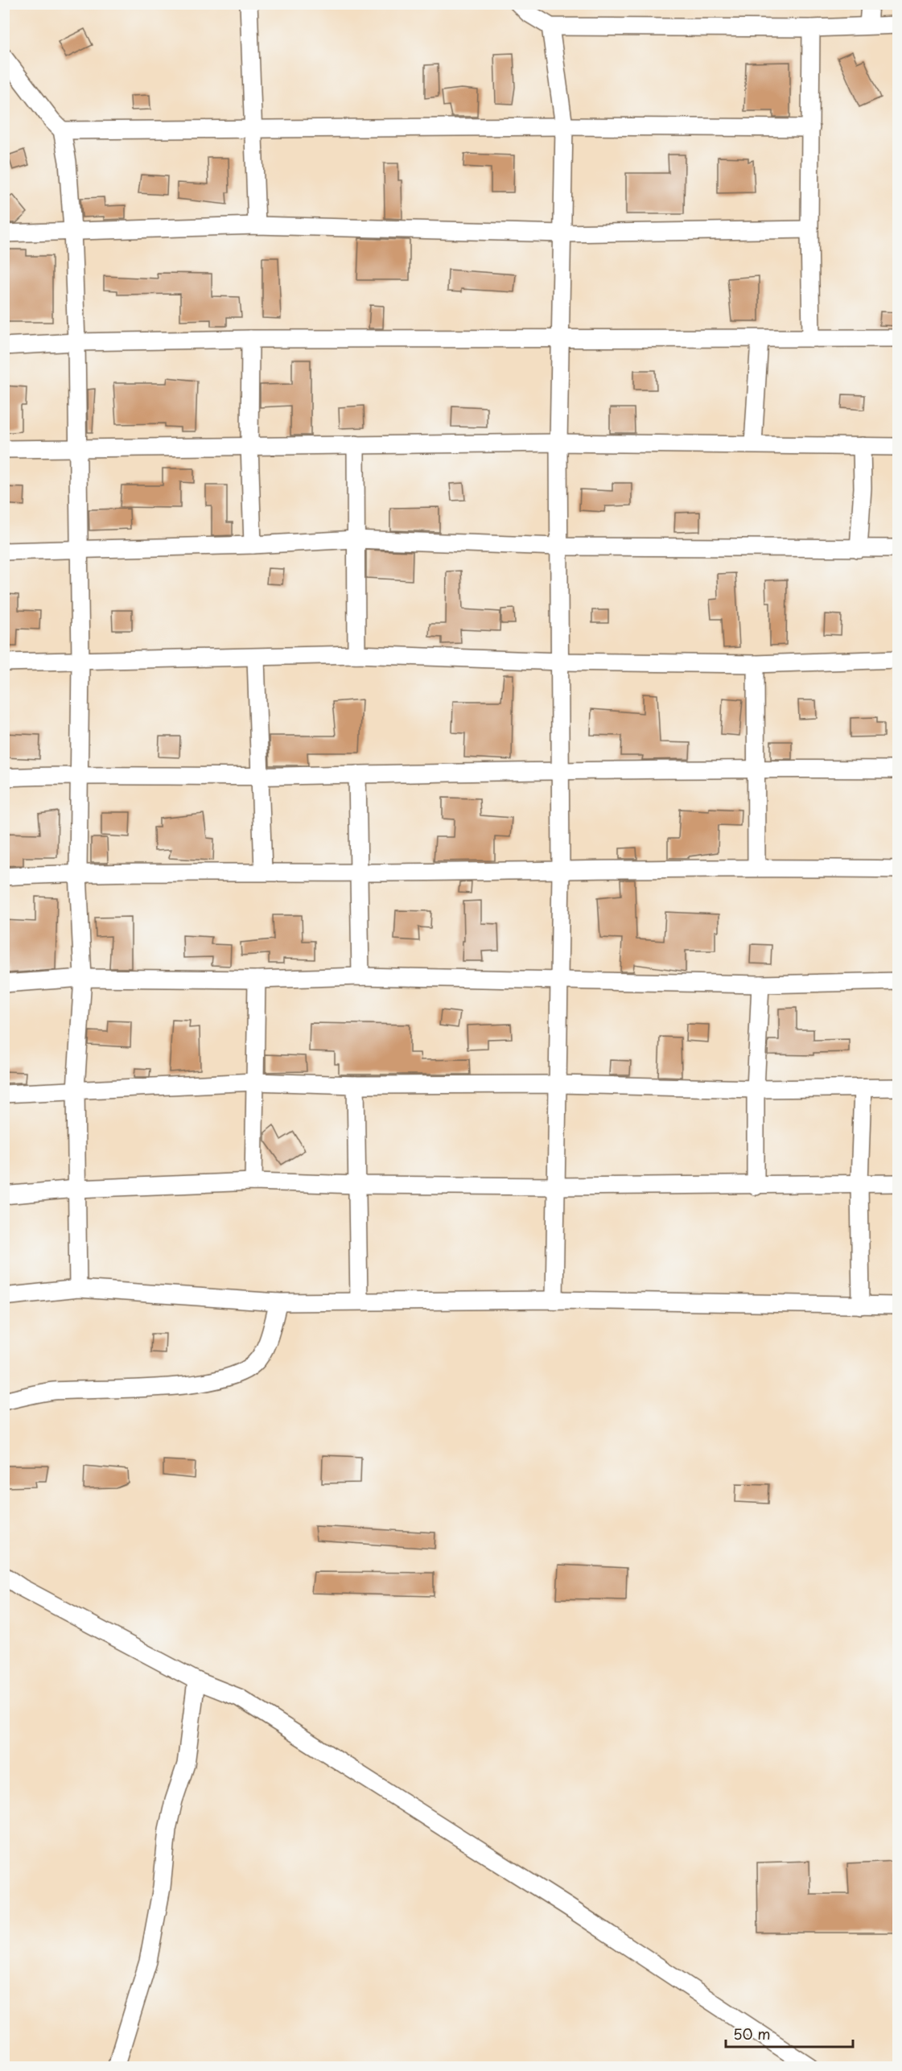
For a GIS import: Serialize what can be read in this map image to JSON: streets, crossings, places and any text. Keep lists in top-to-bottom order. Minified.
{"scale_bar":"50 m"}
